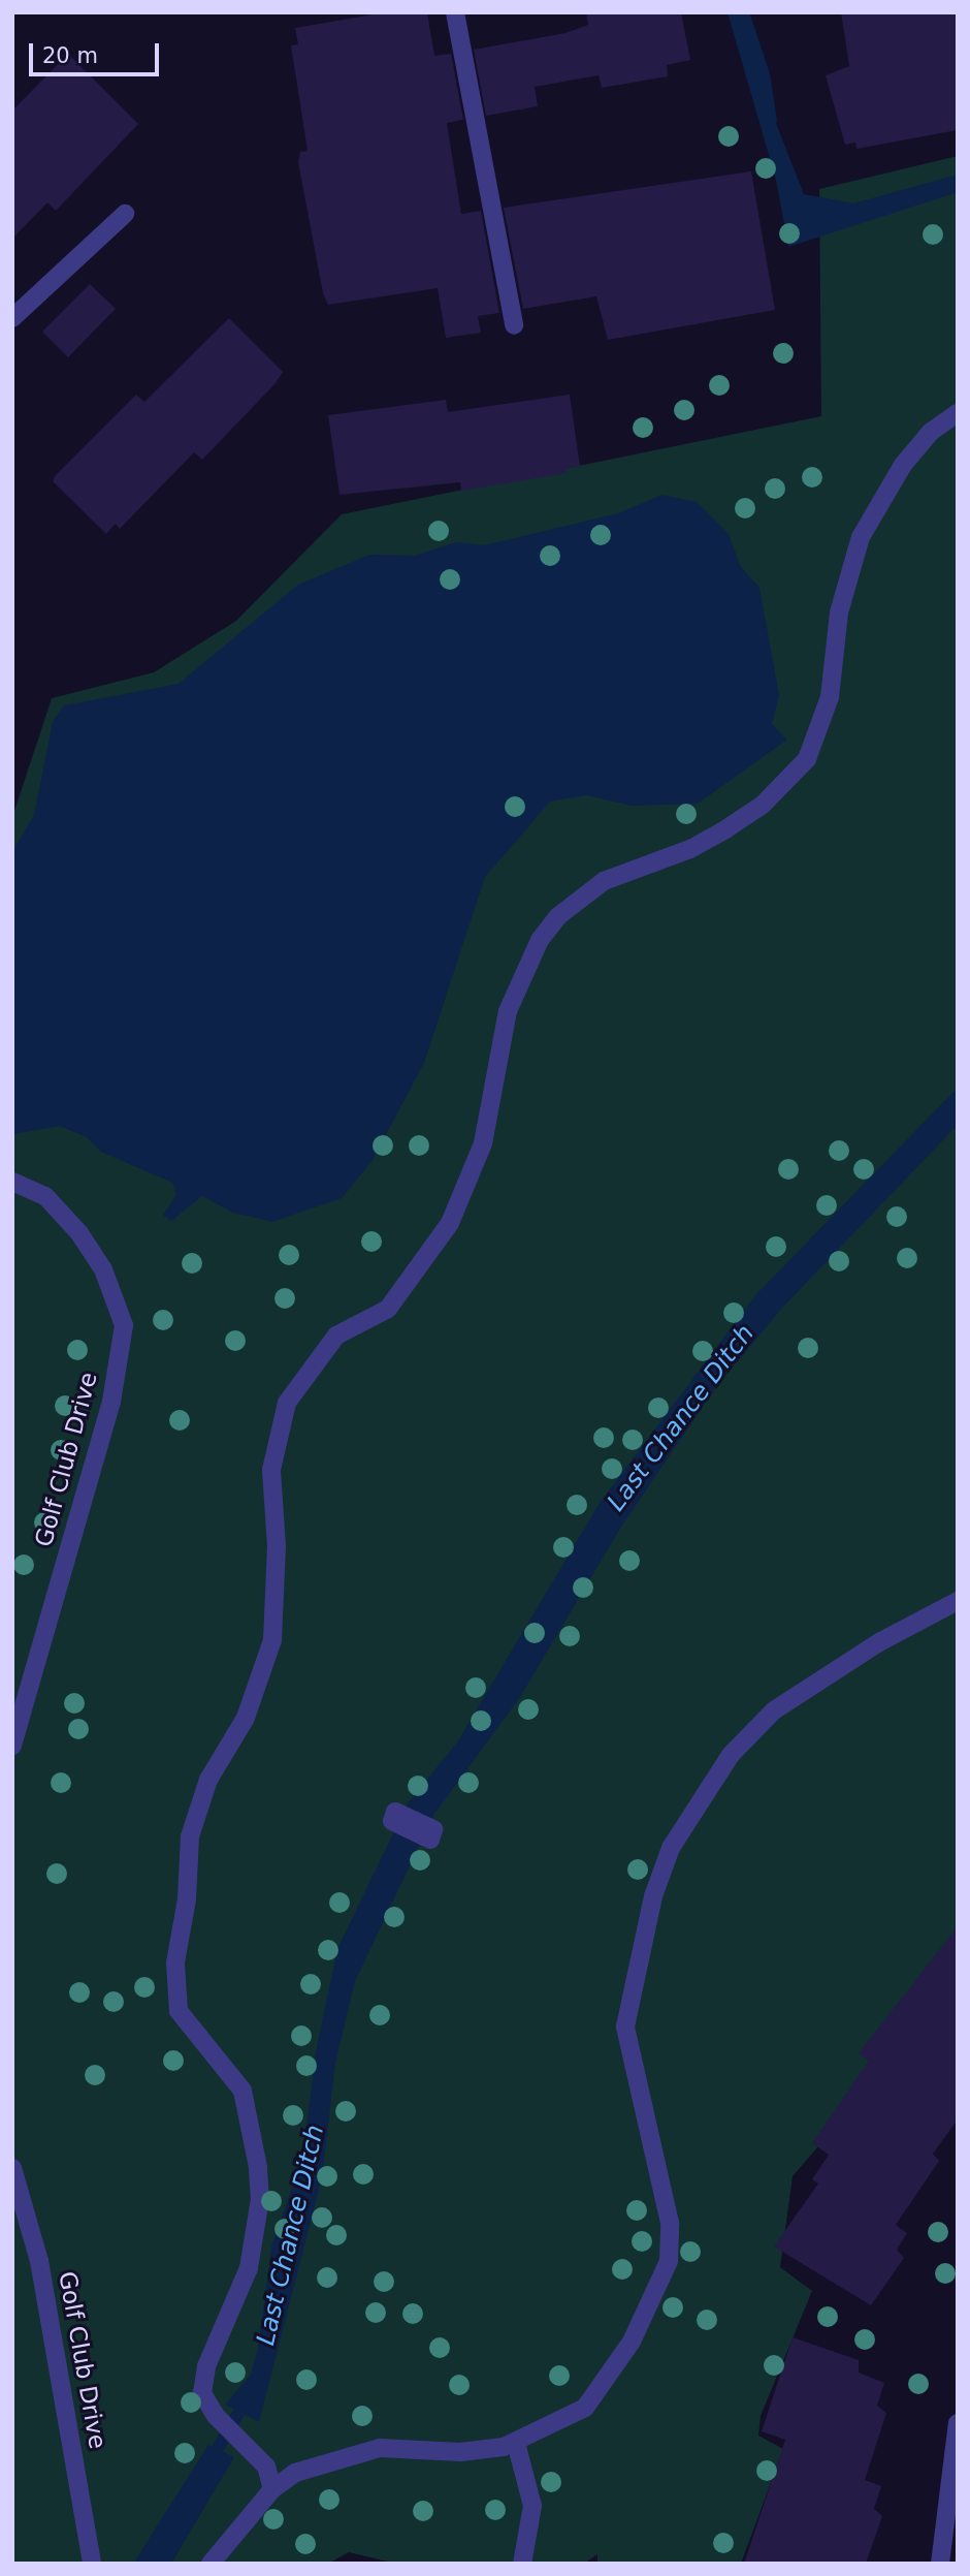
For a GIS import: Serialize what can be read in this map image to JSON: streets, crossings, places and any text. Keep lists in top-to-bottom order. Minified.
{"streets":{"street":["Golf Club Drive"]},"water":["Last Chance Ditch"],"scale_bar":"20 m"}
